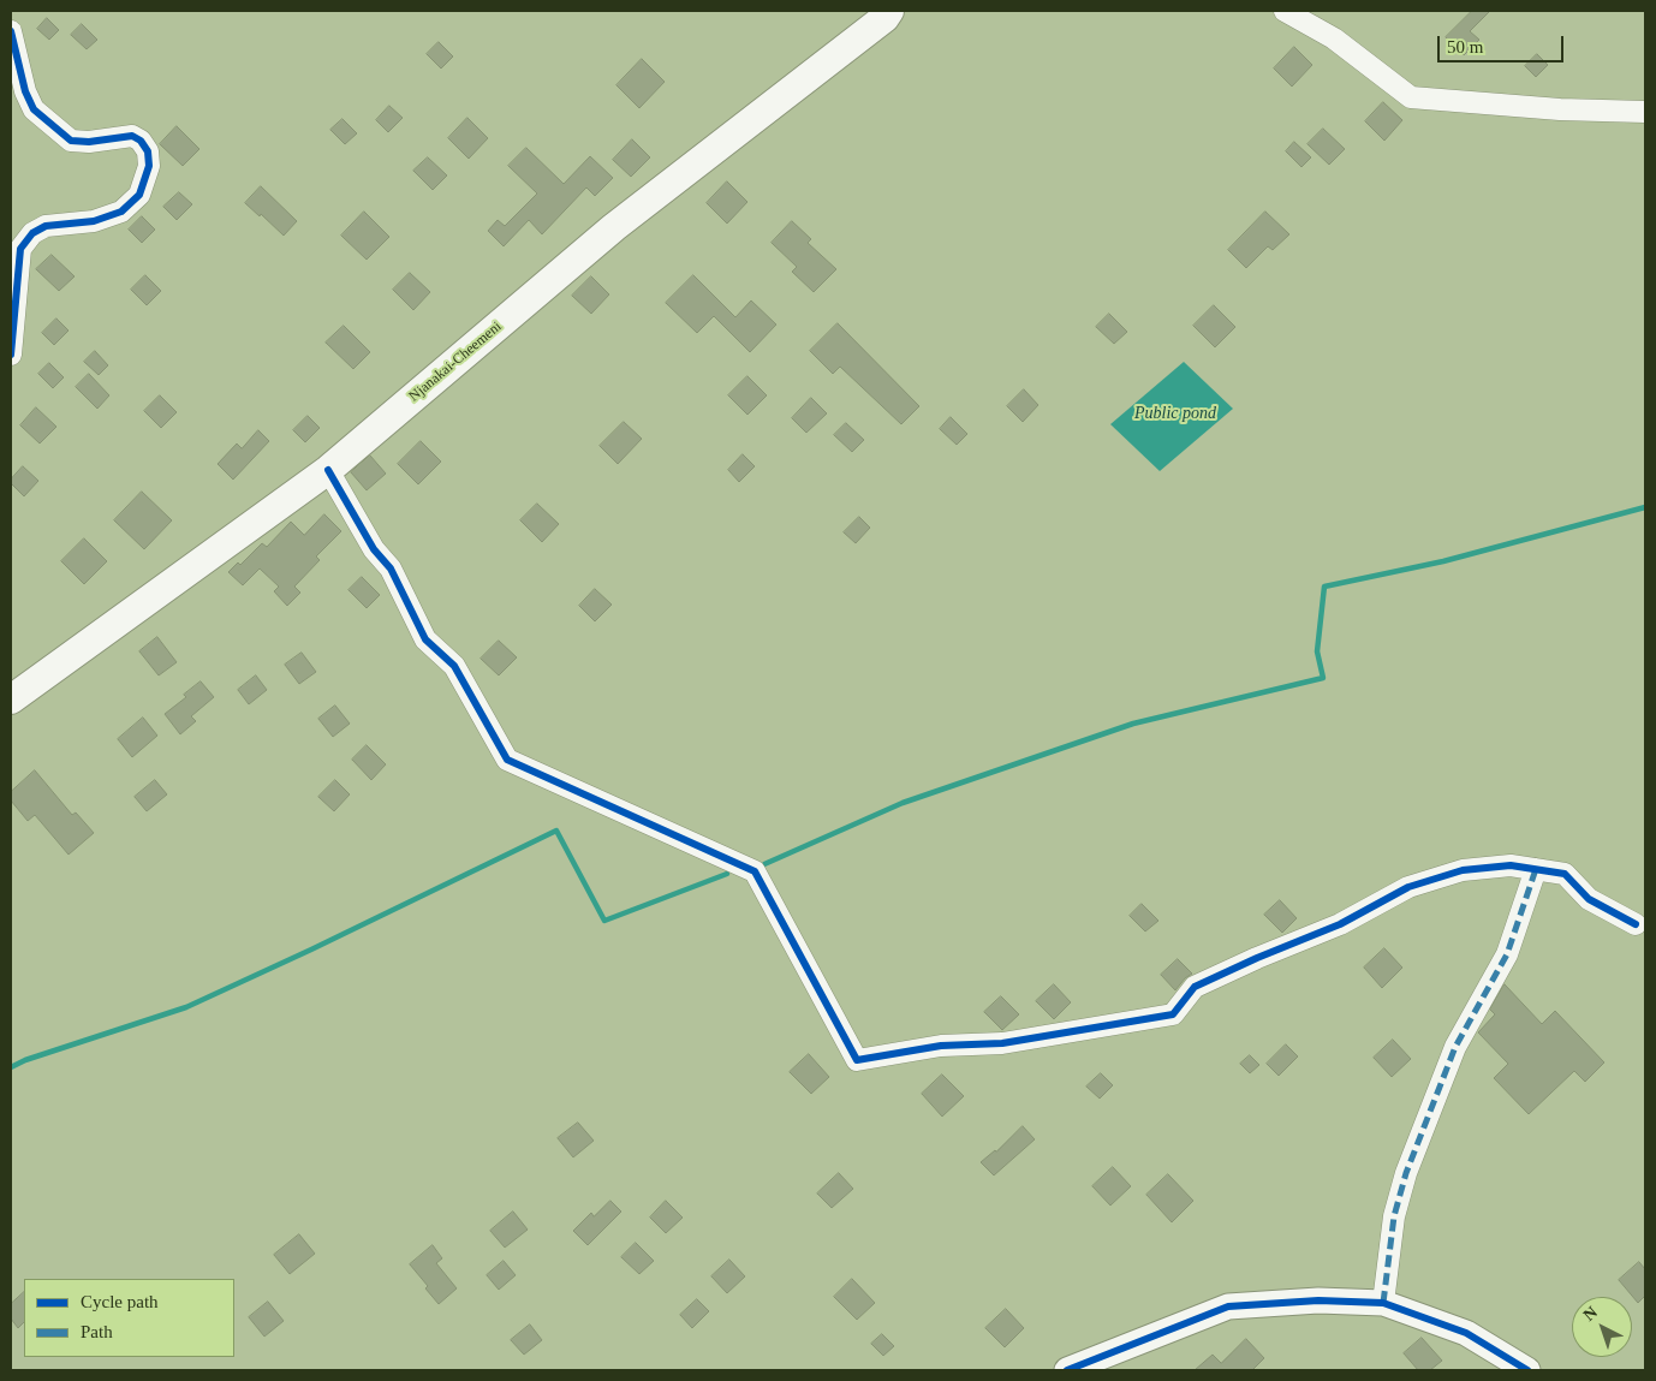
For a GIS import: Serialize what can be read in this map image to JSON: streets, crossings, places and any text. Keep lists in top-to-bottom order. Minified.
{"streets":{"main road":["Njanakai-Cheemeni"]},"water":["Public pond"],"legend":["Cycle path","Path"],"scale_bar":"50 m","north":"top left"}
